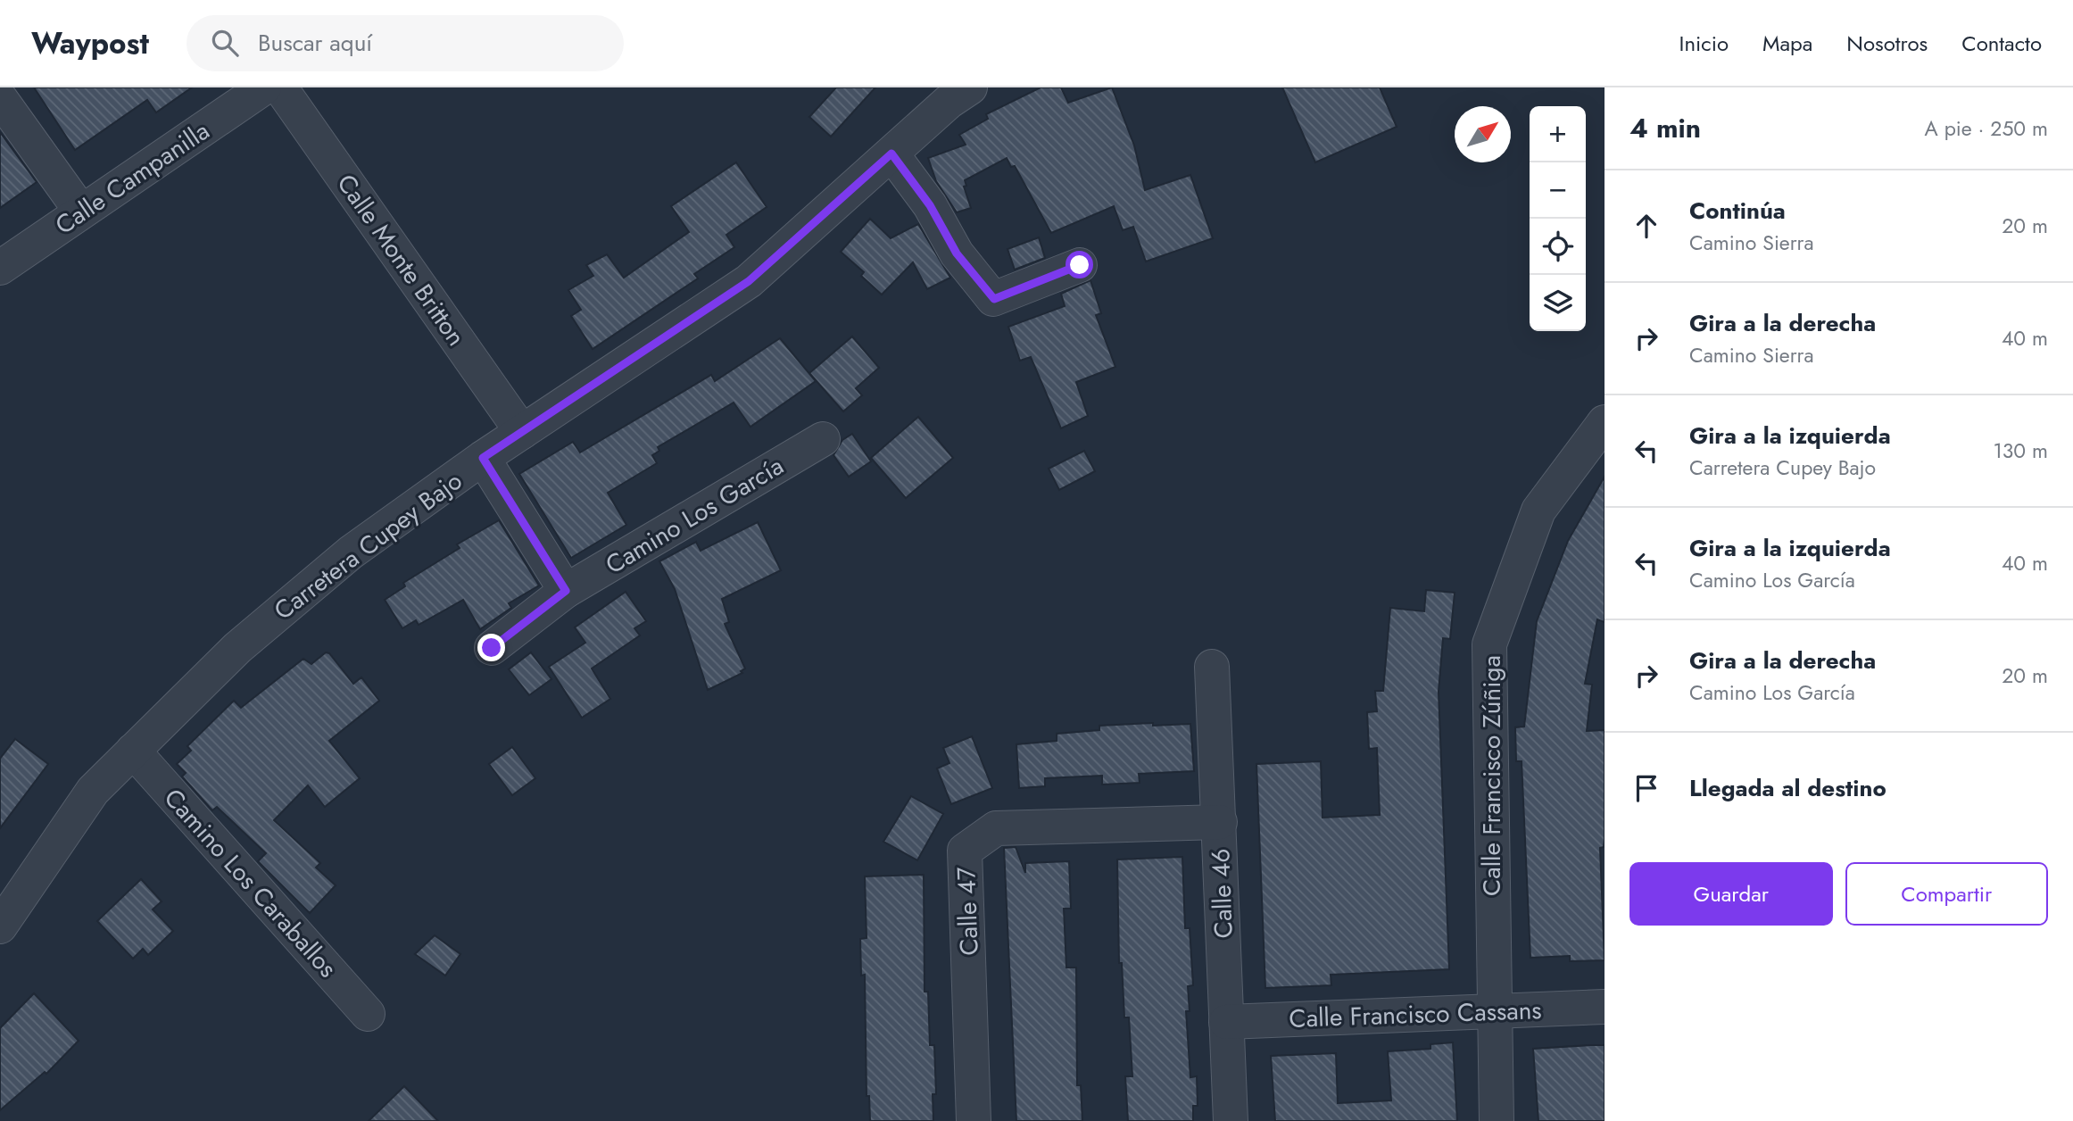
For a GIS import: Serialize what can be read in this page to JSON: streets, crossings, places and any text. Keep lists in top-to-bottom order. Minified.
{"streets":{"street":["Calle Campanilla","Calle Monte Britton","Camino Los García","Carretera Cupey Bajo","Calle Francisco Zúñiga","Camino Los Caraballos","Calle 46","Calle 47","Calle Francisco Cassans"]},"crossings":[["Calle Monte Britton","Carretera Cupey Bajo"],["Carretera Cupey Bajo","Camino Los Caraballos"],["Calle Francisco Zúñiga","Calle Francisco Cassans"],["Calle 46","Calle 47"],["Calle 46","Calle Francisco Cassans"]],"north":"top right","page":{"header":"Waypost","search":"Buscar aquí","nav":["Inicio","Mapa","Nosotros","Contacto"],"heading":["4 min","A pie · 250 m"],"map_buttons":["+","−"],"list":[["Continúa","Camino Sierra","20 m"],["Gira a la derecha","Camino Sierra","40 m"],["Gira a la izquierda","Carretera Cupey Bajo","130 m"],["Gira a la izquierda","Camino Los García","40 m"],["Gira a la derecha","Camino Los García","20 m"],"Llegada al destino"],"buttons":["Guardar","Compartir"]}}
